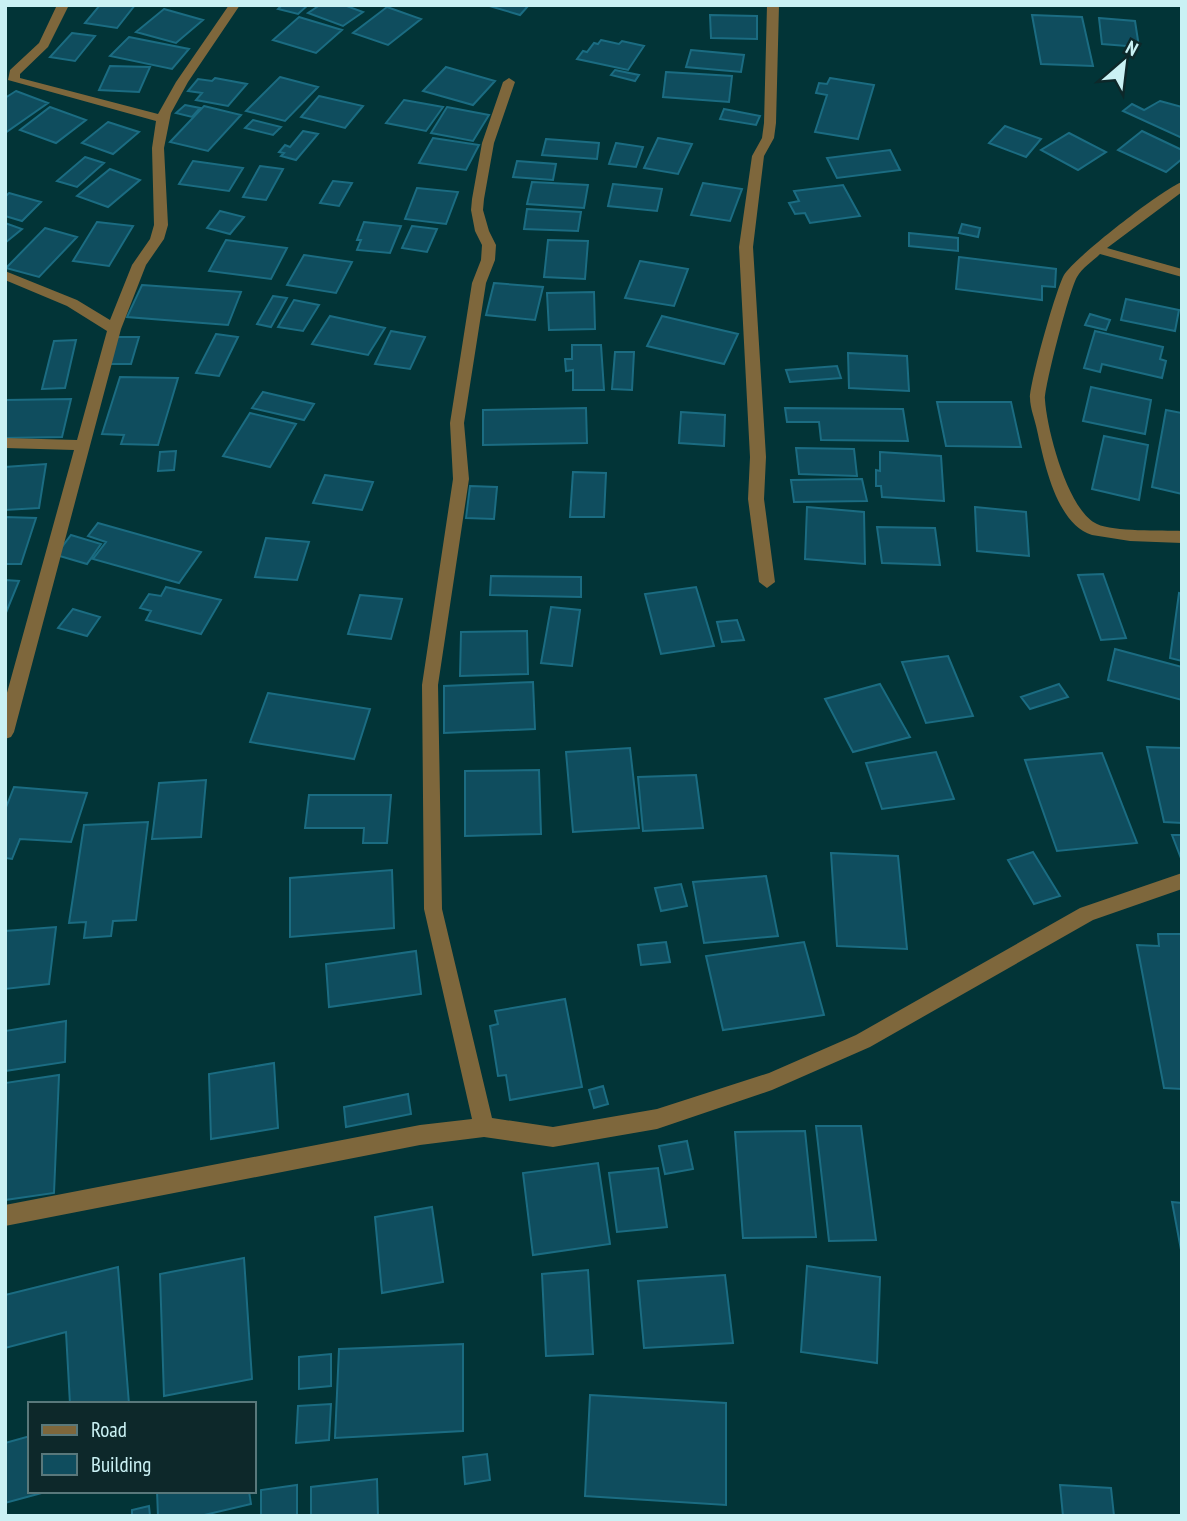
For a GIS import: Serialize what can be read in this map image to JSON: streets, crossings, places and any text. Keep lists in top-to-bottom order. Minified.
{"legend":["Road","Building"],"north":"top right"}
